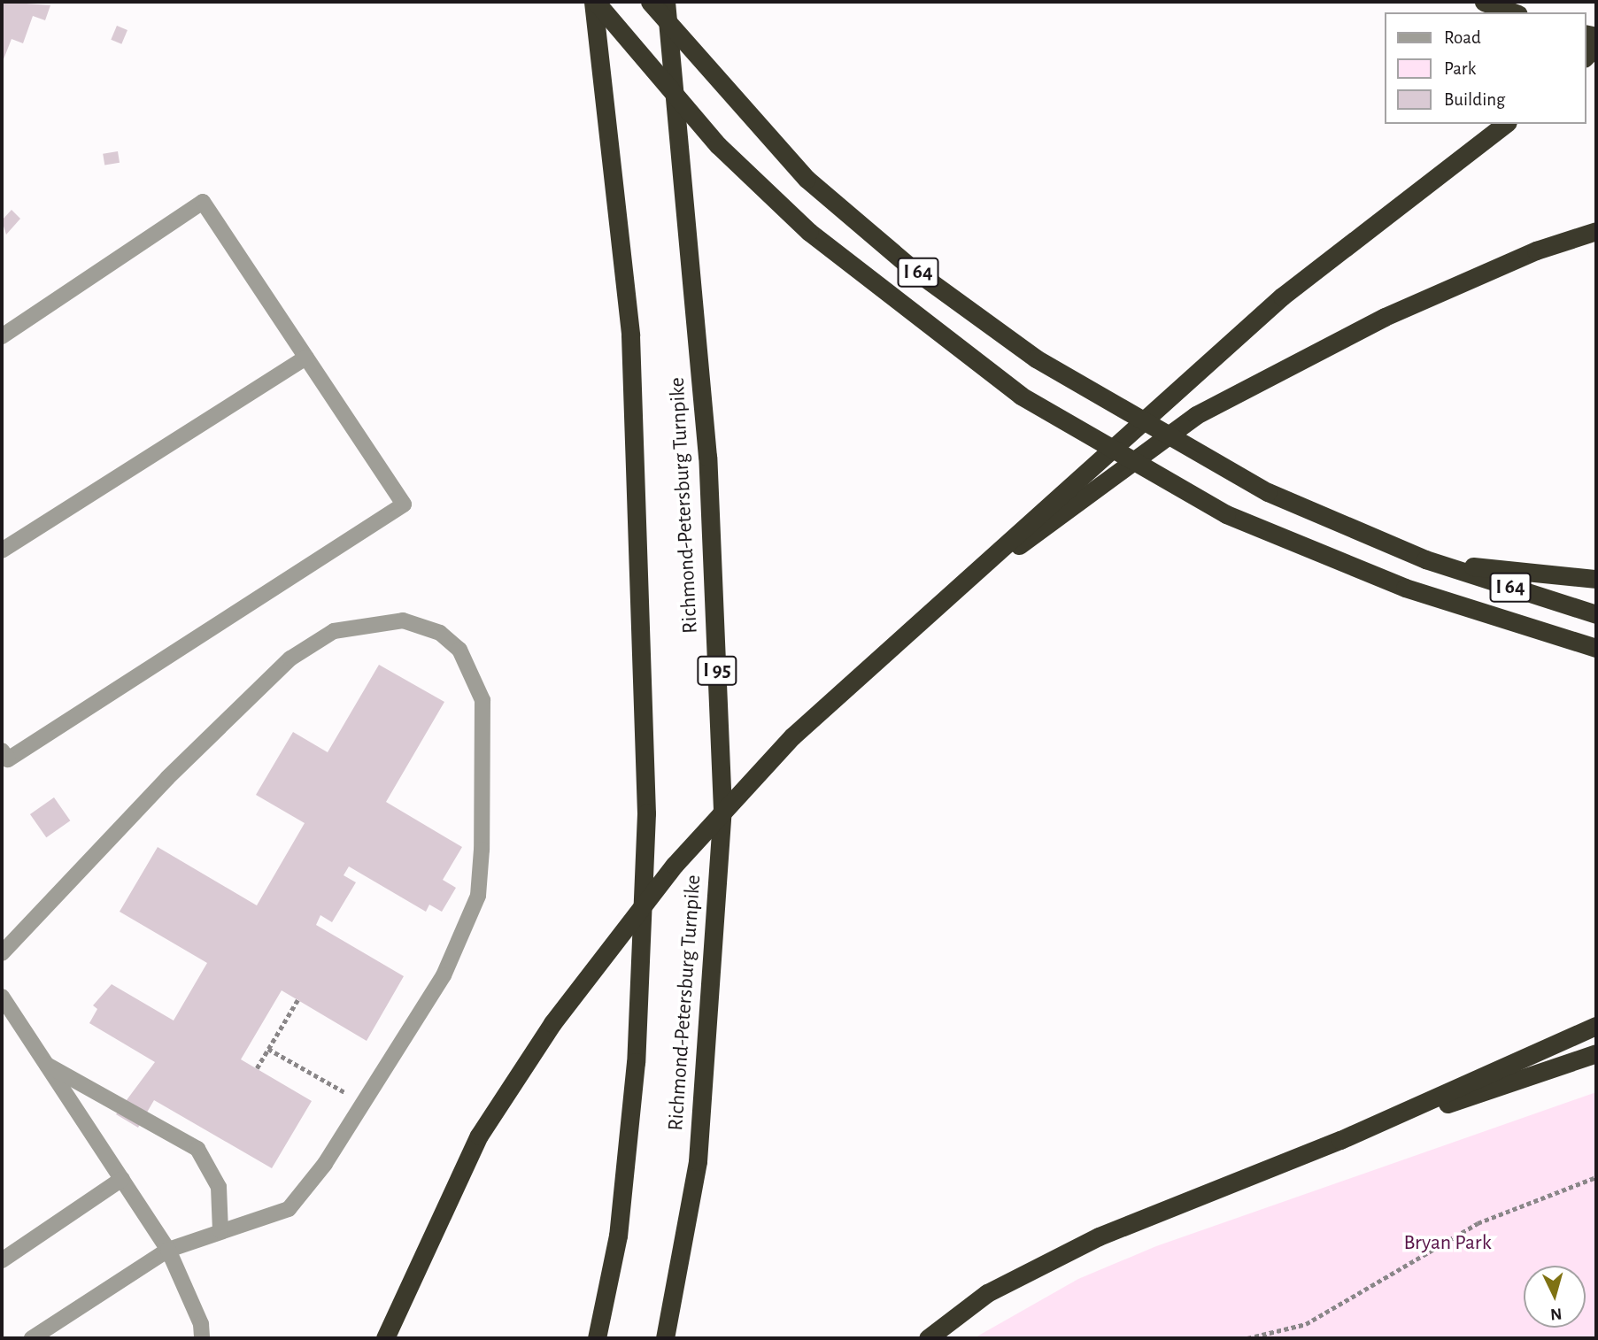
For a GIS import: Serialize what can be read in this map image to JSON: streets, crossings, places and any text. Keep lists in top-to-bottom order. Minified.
{"streets":{"highway":["I 64","Richmond-Petersburg Turnpike","I 95"]},"parks":["Bryan Park"],"legend":["Road","Park","Building"],"north":"bottom"}
